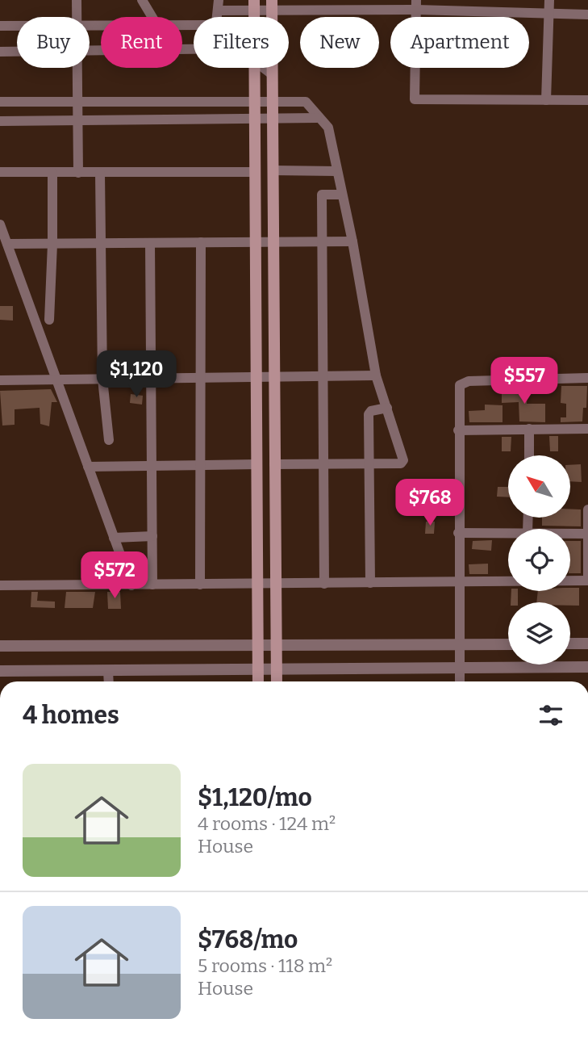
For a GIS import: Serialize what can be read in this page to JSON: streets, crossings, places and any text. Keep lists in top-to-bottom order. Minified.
{"north":"top left","page":{"chip":["Buy","Rent","Filters","New","Apartment"],"price":["$1,120","$557","$768","$572"],"heading":"4 homes","list":[{"name":"$1,120/mo","note":"4 rooms · 124 m² · House"},{"name":"$768/mo","note":"5 rooms · 118 m² · House"}]}}
